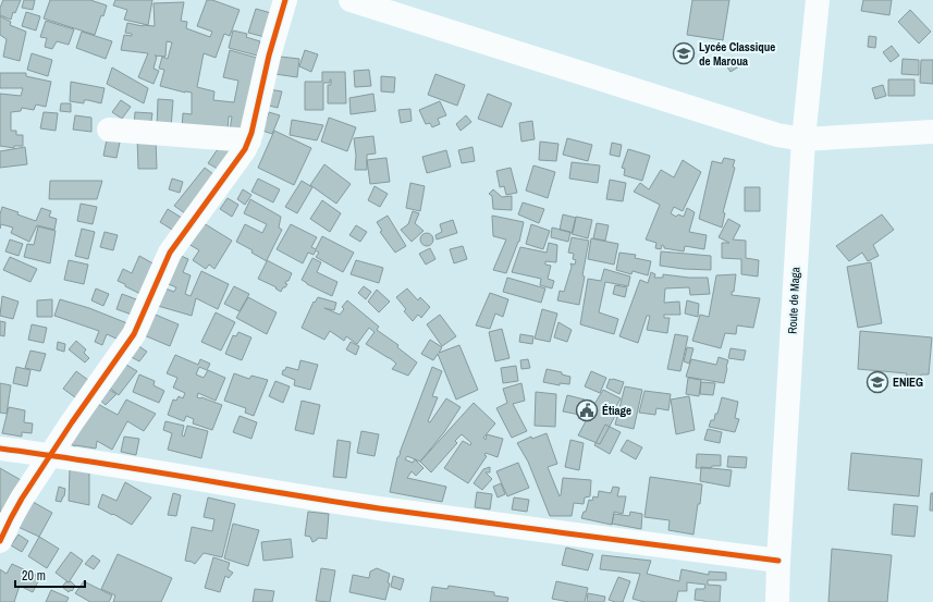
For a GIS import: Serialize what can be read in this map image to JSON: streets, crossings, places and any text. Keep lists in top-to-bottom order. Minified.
{"streets":{"street":["Route de Maga"]},"places":{"school or university":["Lycée Classique de Maroua","ENIEG"],"public building":["Étiage"]},"scale_bar":"20 m"}
